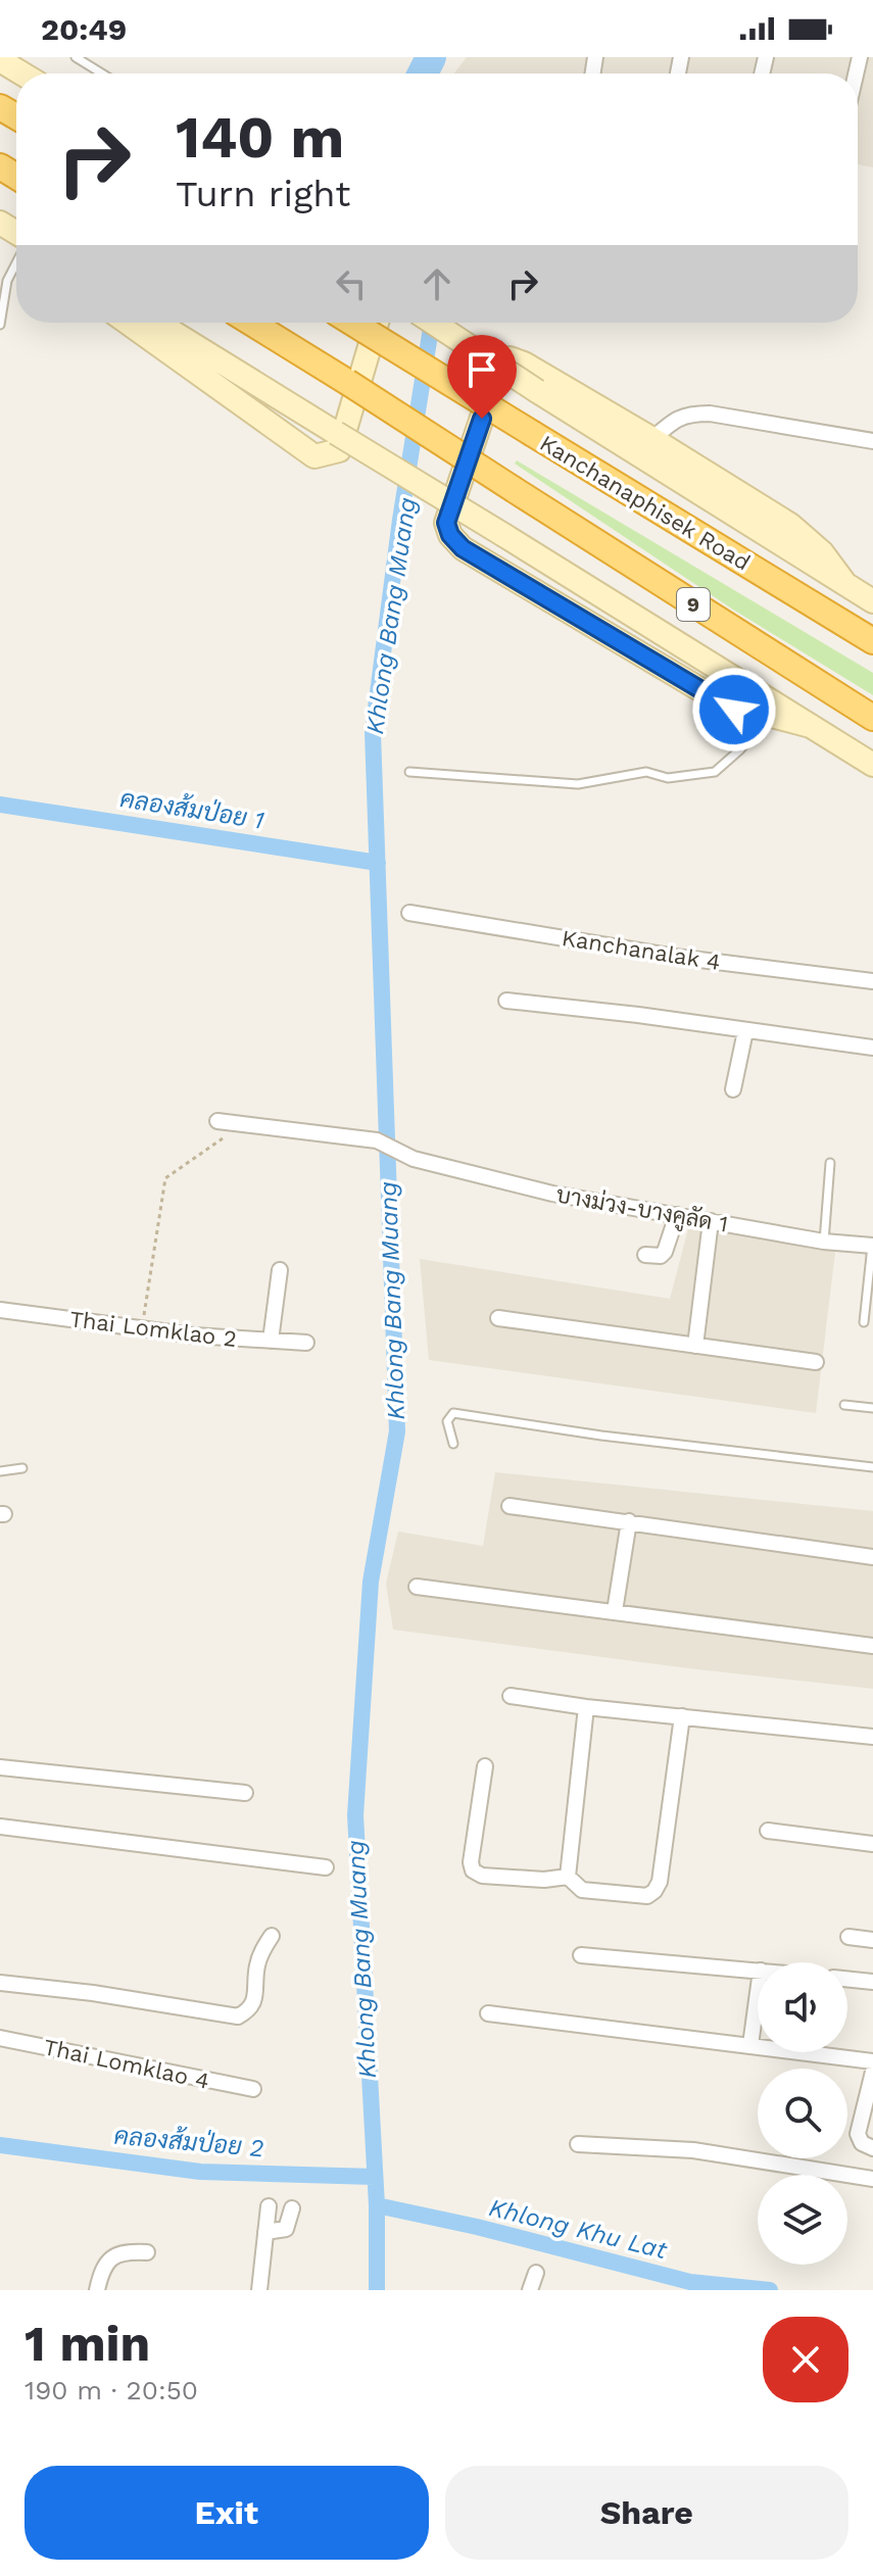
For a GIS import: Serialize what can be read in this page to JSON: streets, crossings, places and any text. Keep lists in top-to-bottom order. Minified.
{"streets":{"highway":["Kanchanaphisek Road","9"],"street":["Kanchanalak 4","บางม่วง-บางคูลัด 1","Thai Lomklao 2","Thai Lomklao 4"]},"water":["Khlong Bang Muang","คลองส้มป่อย 1","คลองส้มป่อย 2","Khlong Khu Lat"],"page":{"status":"20:49","turn":["140 m","Turn right"],"heading":["1 min","190 m · 20:50"],"buttons":["Exit","Share"]}}
